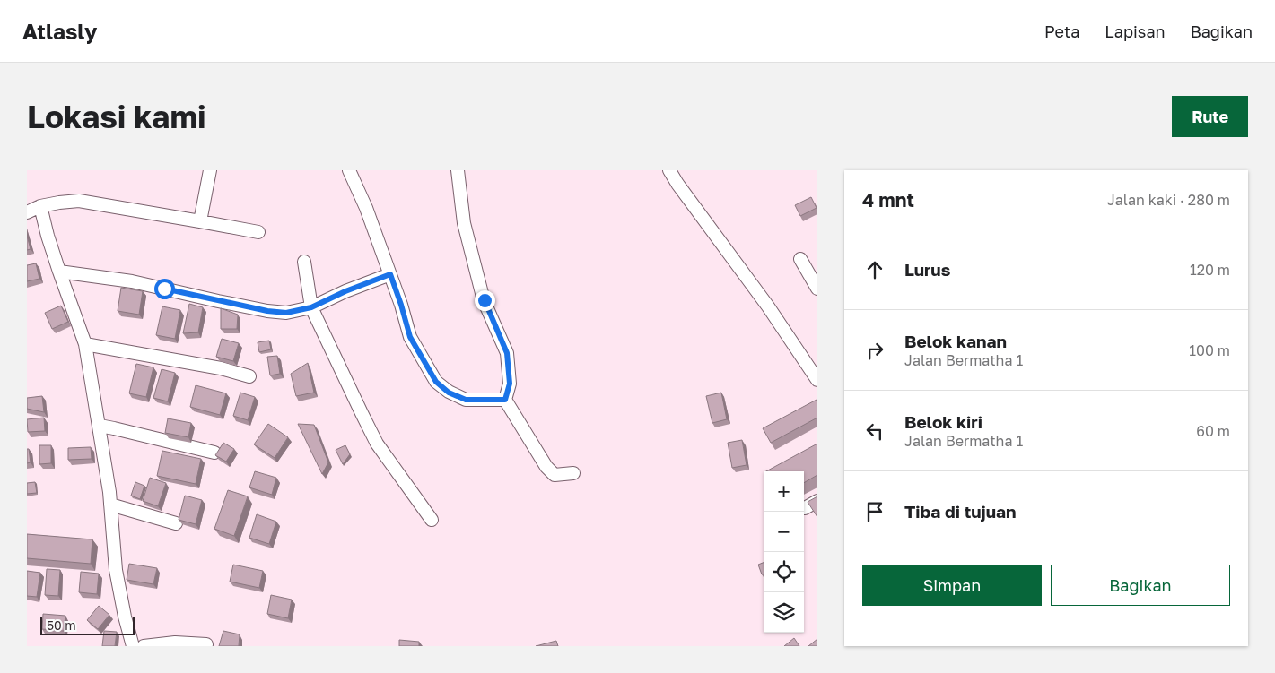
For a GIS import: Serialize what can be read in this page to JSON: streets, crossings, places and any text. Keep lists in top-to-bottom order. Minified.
{"scale_bar":"50 m","page":{"header":"Atlasly","nav":["Peta","Lapisan","Bagikan"],"buttons":["Rute",["Simpan","Bagikan"]],"title":"Lokasi kami","heading":["4 mnt","Jalan kaki · 280 m"],"list":[["Lurus","120 m"],["Belok kanan","Jalan Bermatha 1","100 m"],["Belok kiri","Jalan Bermatha 1","60 m"],"Tiba di tujuan"],"map_buttons":["+","−"],"scale":"50 m"}}
